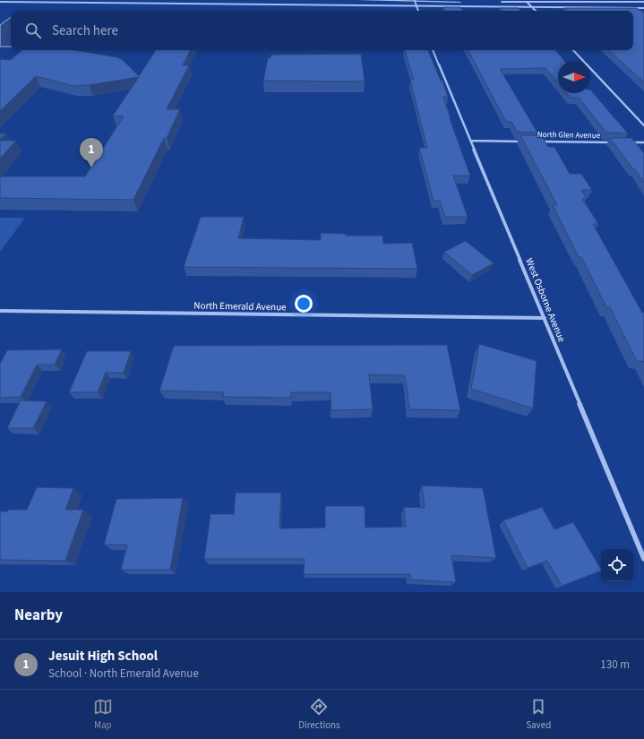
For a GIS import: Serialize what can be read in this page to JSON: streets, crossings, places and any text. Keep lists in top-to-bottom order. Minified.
{"streets":{"street":["North Glen Avenue","West Osborne Avenue","North Emerald Avenue"]},"crossings":[["North Glen Avenue","West Osborne Avenue"],["West Osborne Avenue","North Emerald Avenue"]],"north":"right","page":{"search":"Search here","pins":"1","heading":"Nearby","list":[{"mark":"1","name":"Jesuit High School","note":"School · North Emerald Avenue","value":"130 m"}],"nav":["Map","Directions","Saved"]}}
